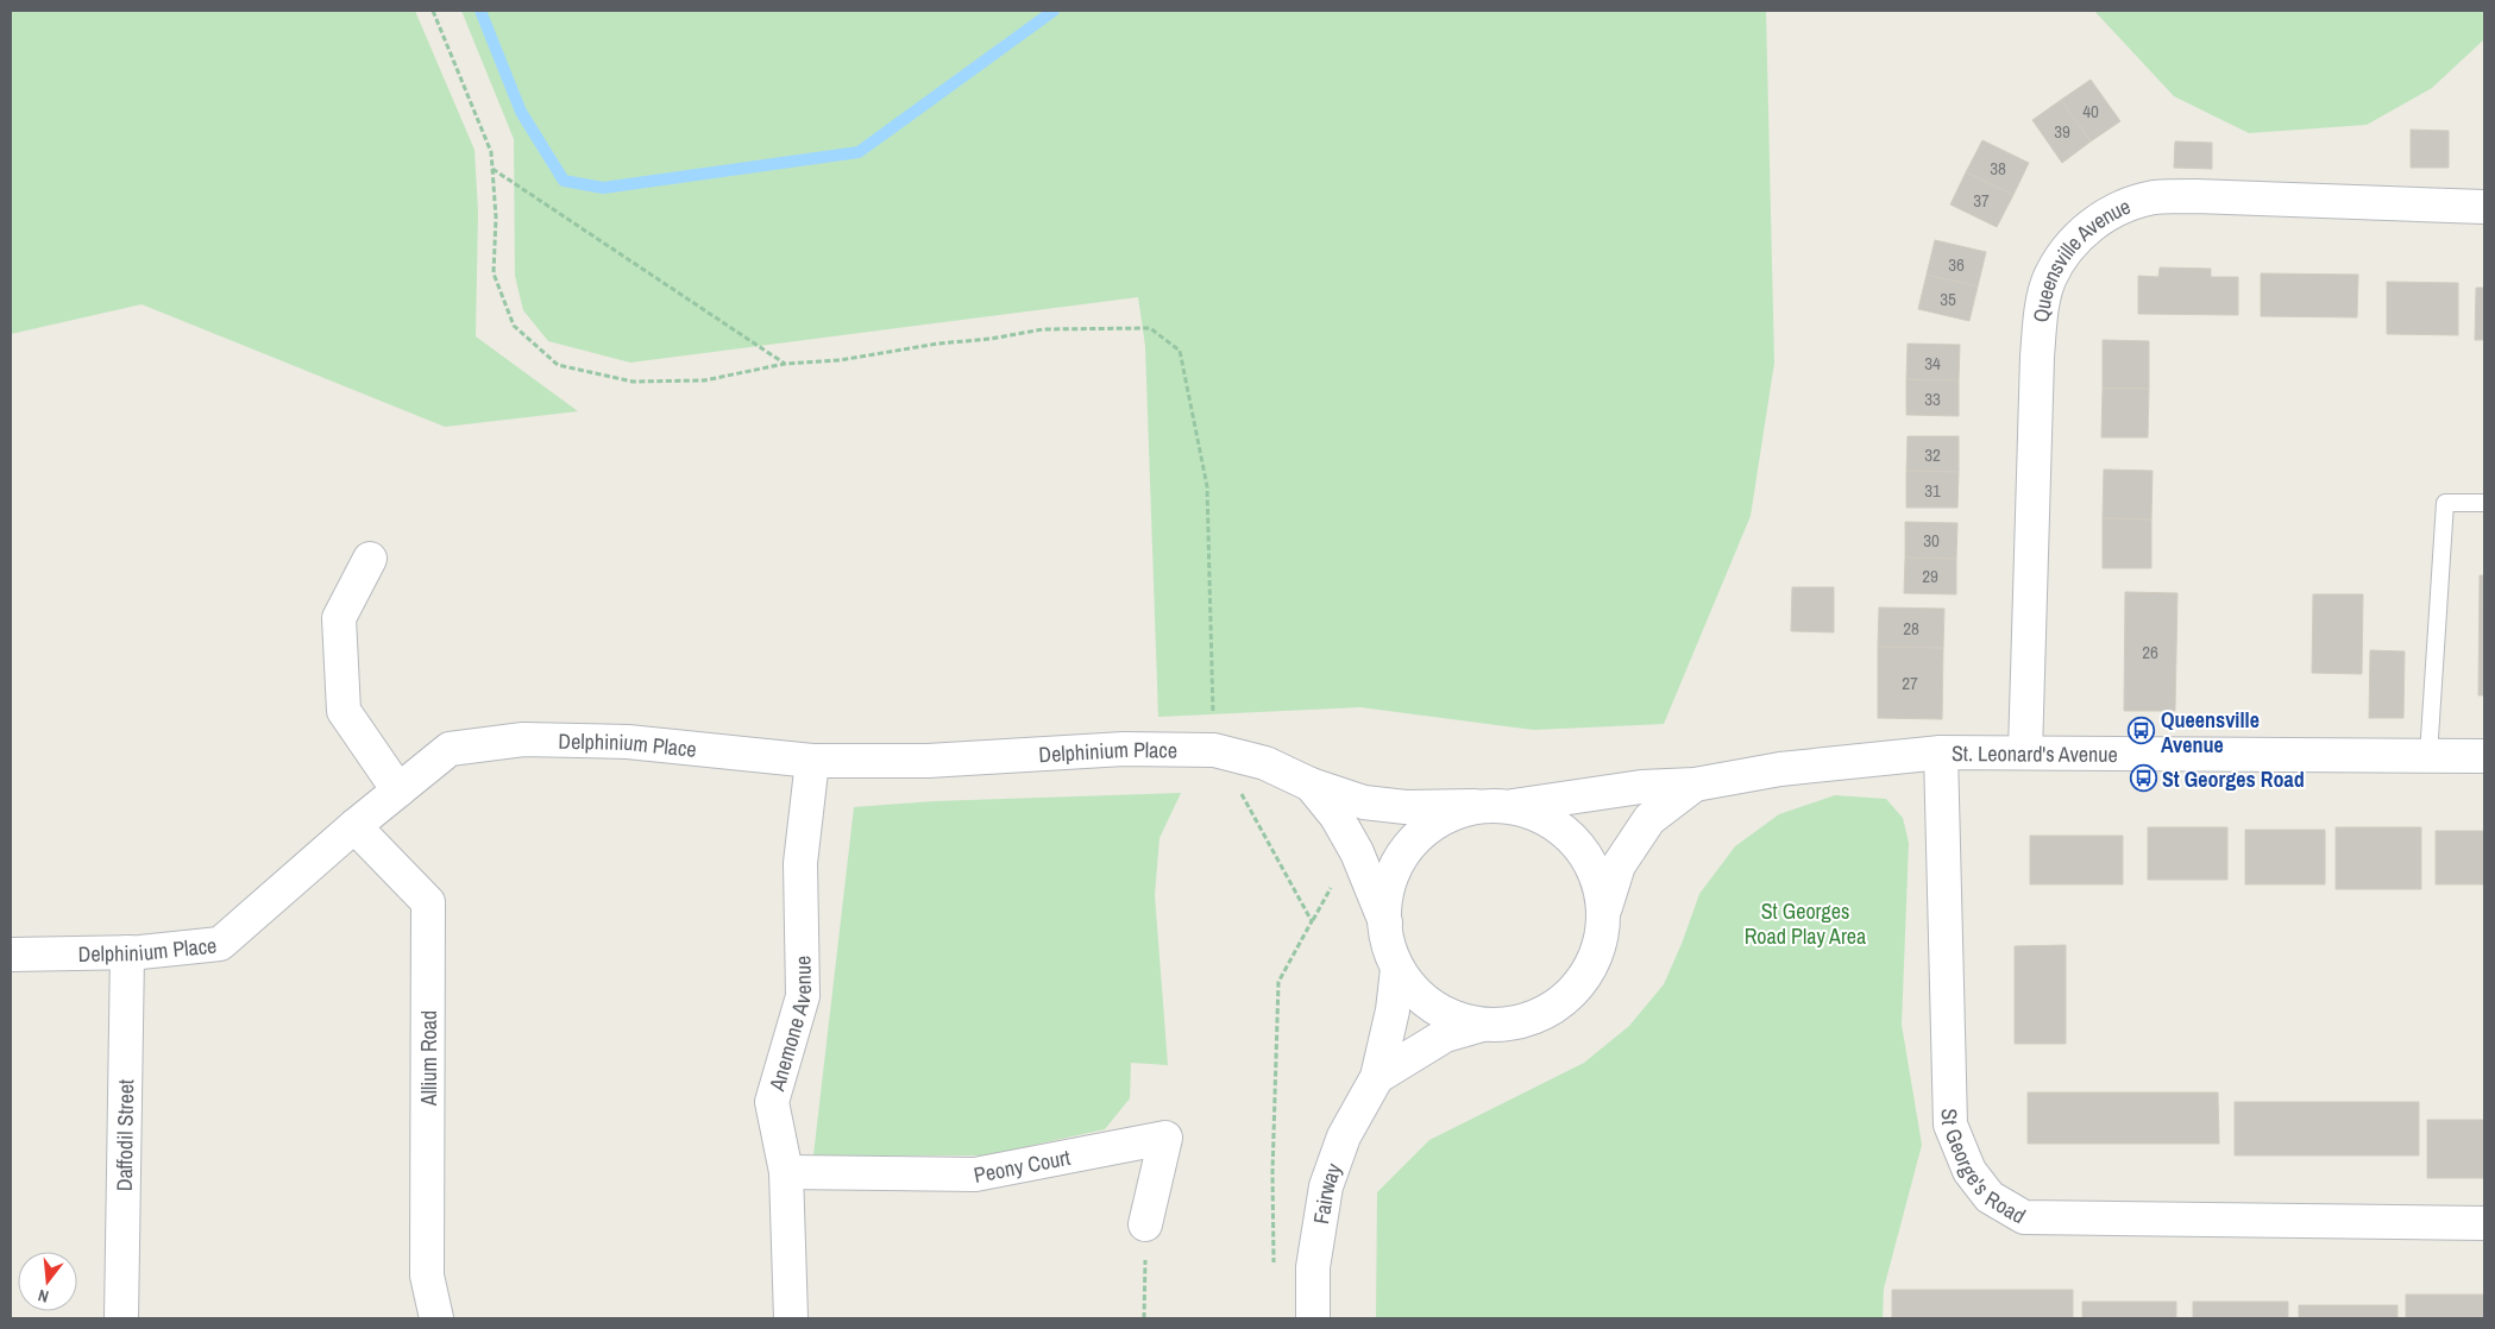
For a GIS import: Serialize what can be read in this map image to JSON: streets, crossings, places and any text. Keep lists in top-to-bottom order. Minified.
{"streets":{"street":["Queensville Avenue","Delphinium Place","St. Leonard's Avenue","Anemone Avenue","Allium Road","Daffodil Street","St George's Road","Peony Court","Fairway"]},"crossings":[["Queensville Avenue","St. Leonard's Avenue"],["Delphinium Place","St. Leonard's Avenue"],["Delphinium Place","Anemone Avenue"],["Delphinium Place","Allium Road"],["Delphinium Place","Daffodil Street"],["St. Leonard's Avenue","St George's Road"],["Anemone Avenue","Peony Court"]],"parks":["St Georges Road Play Area"],"places":{"bus stop":["Queensville Avenue","St Georges Road"]},"house_numbers":["40","39","38","37","36","35","34","33","32","31","30","29","28","26","27"],"north":"bottom"}
